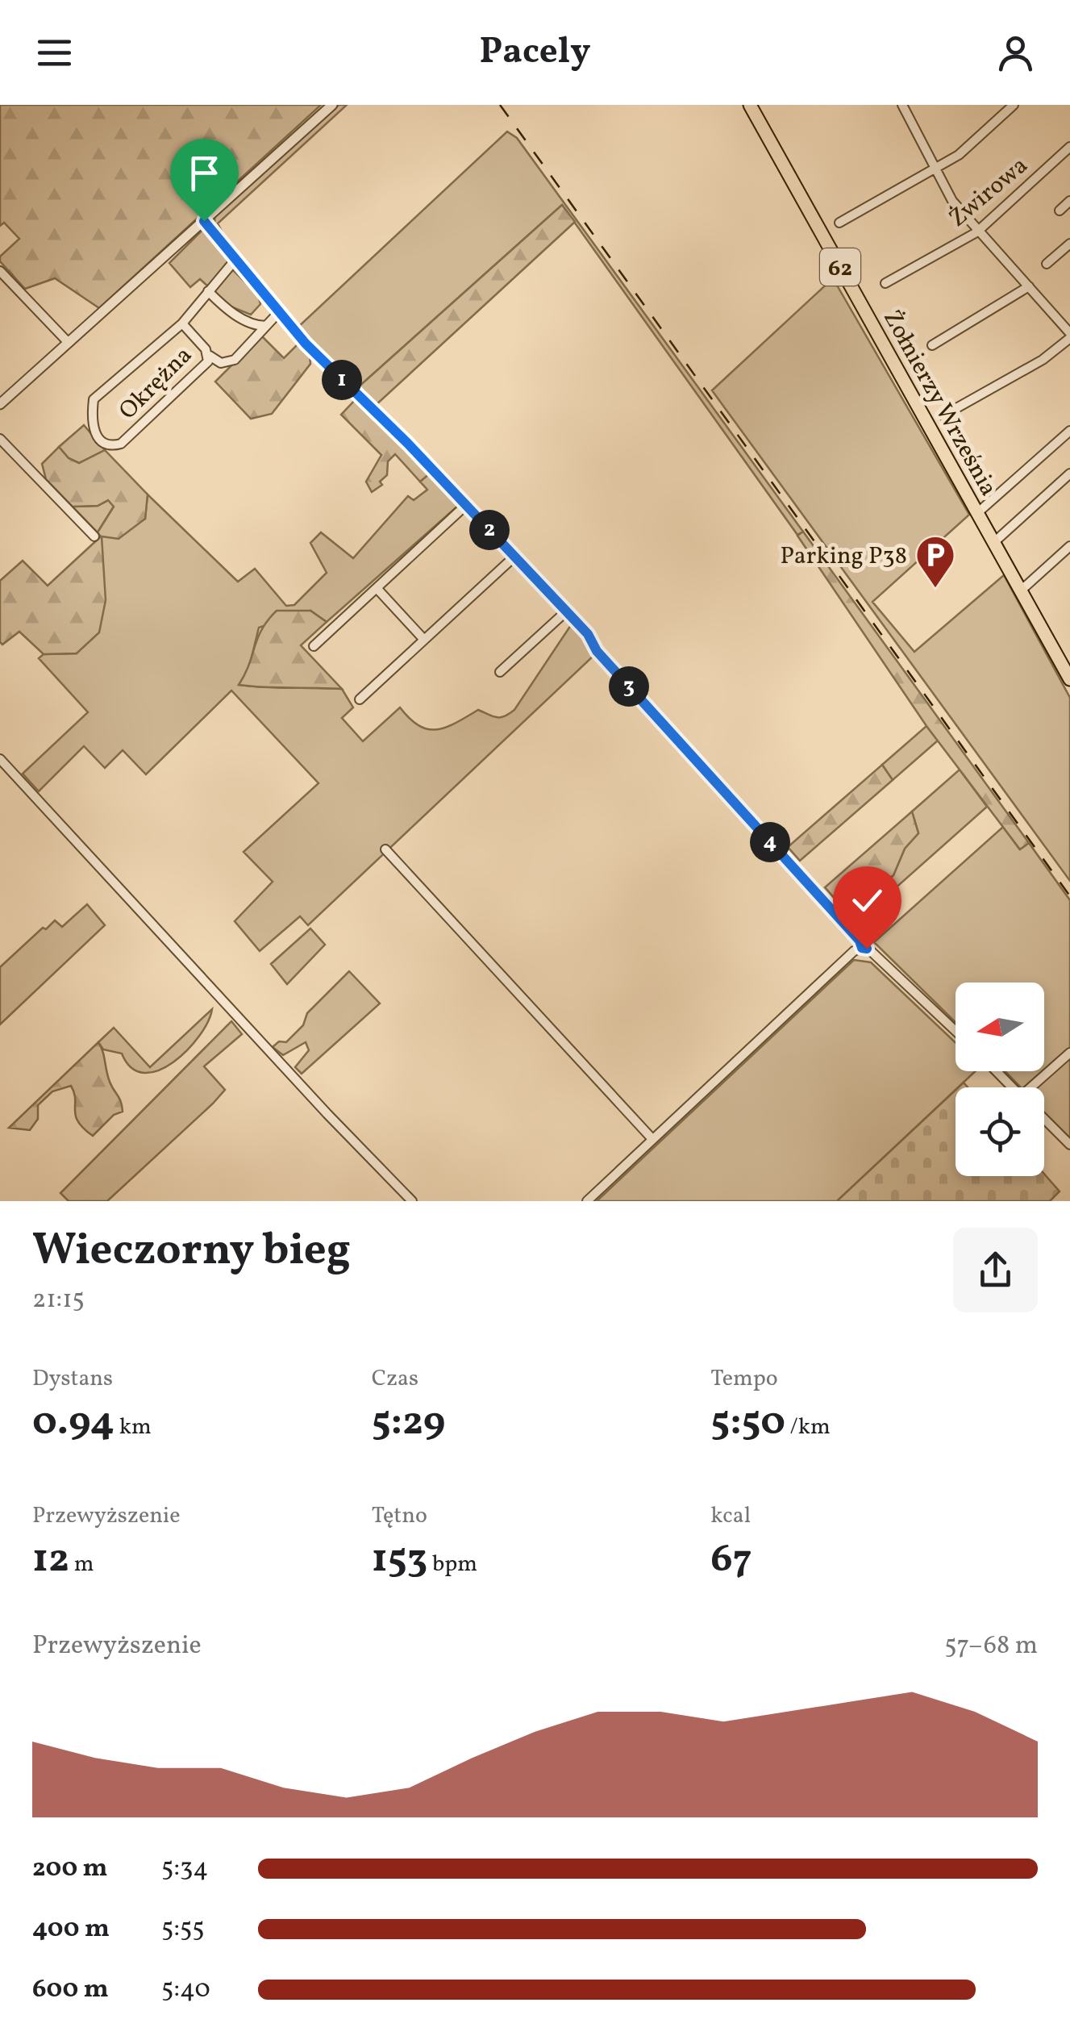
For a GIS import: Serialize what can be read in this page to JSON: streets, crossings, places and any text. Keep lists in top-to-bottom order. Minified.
{"streets":{"main road":["62","Żołnierzy Września"],"street":["Żwirowa","Okrężna"]},"places":{"parking":["Parking P38"]},"north":"left","page":{"header":"Pacely","pins":["1","2","3","4"],"heading":["Wieczorny bieg","21:15"],"stats":[["Dystans","0.94 km"],["Czas","5:29"],["Tempo","5:50 /km"],["Przewyższenie","12 m"],["Tętno","153 bpm"],["kcal","67"]],"chart":["Przewyższenie","57–68 m"],"list":[{"name":"200 m","note":"5:34"},{"name":"400 m","note":"5:55"},{"name":"600 m","note":"5:40"}]}}
